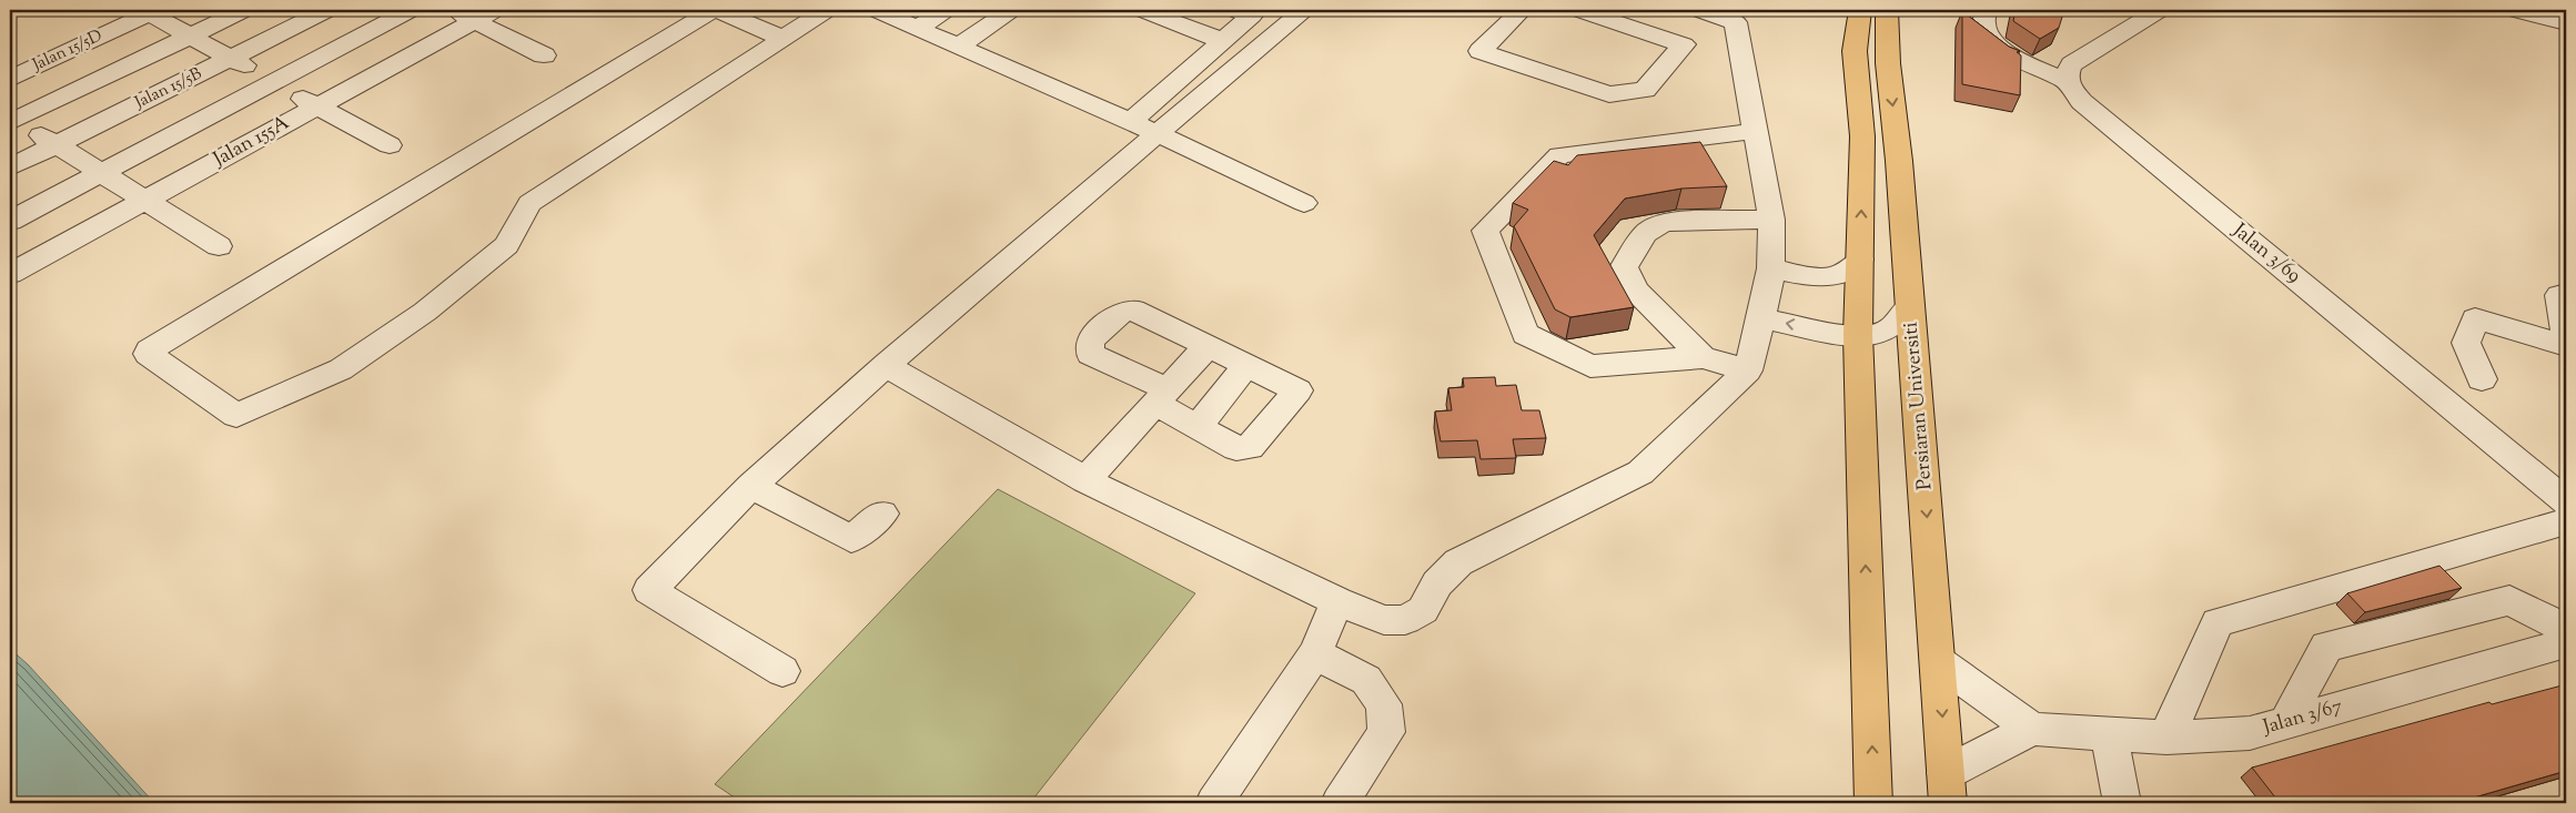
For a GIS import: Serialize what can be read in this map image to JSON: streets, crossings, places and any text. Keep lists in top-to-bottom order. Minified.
{"streets":{"main road":["Persiaran Universiti"],"street":["Jalan 15/5D","Jalan 15/5B","Jalan 155A","Jalan 3/69","Jalan 3/67"]}}
